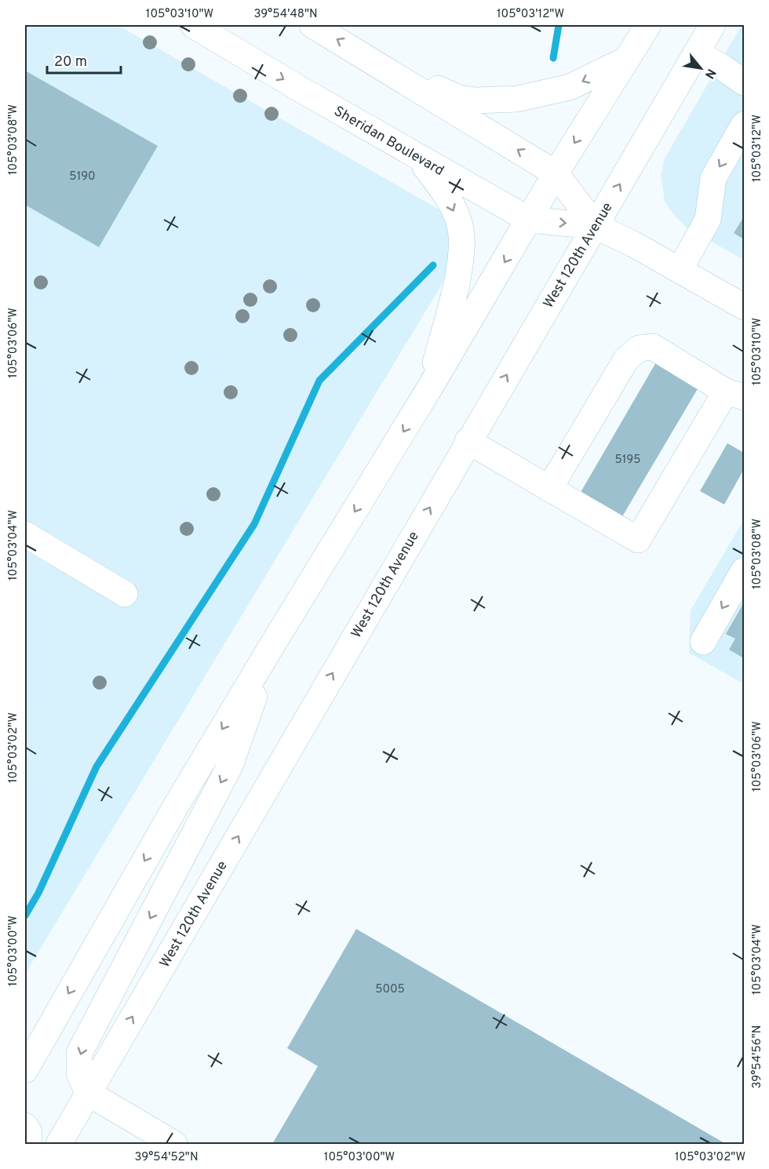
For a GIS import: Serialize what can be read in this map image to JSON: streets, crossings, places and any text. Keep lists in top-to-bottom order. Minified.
{"streets":{"main road":["Sheridan Boulevard","West 120th Avenue"]},"crossings":[["Sheridan Boulevard","West 120th Avenue"]],"house_numbers":["5190","5195","5005"],"scale_bar":"20 m","north":"bottom right","coordinates":["105°03'10\"W","39°54'48\"N","105°03'12\"W","105°03'08\"W","105°03'06\"W","105°03'04\"W","105°03'02\"W","105°03'00\"W","39°54'56\"N","39°54'52\"N"]}
